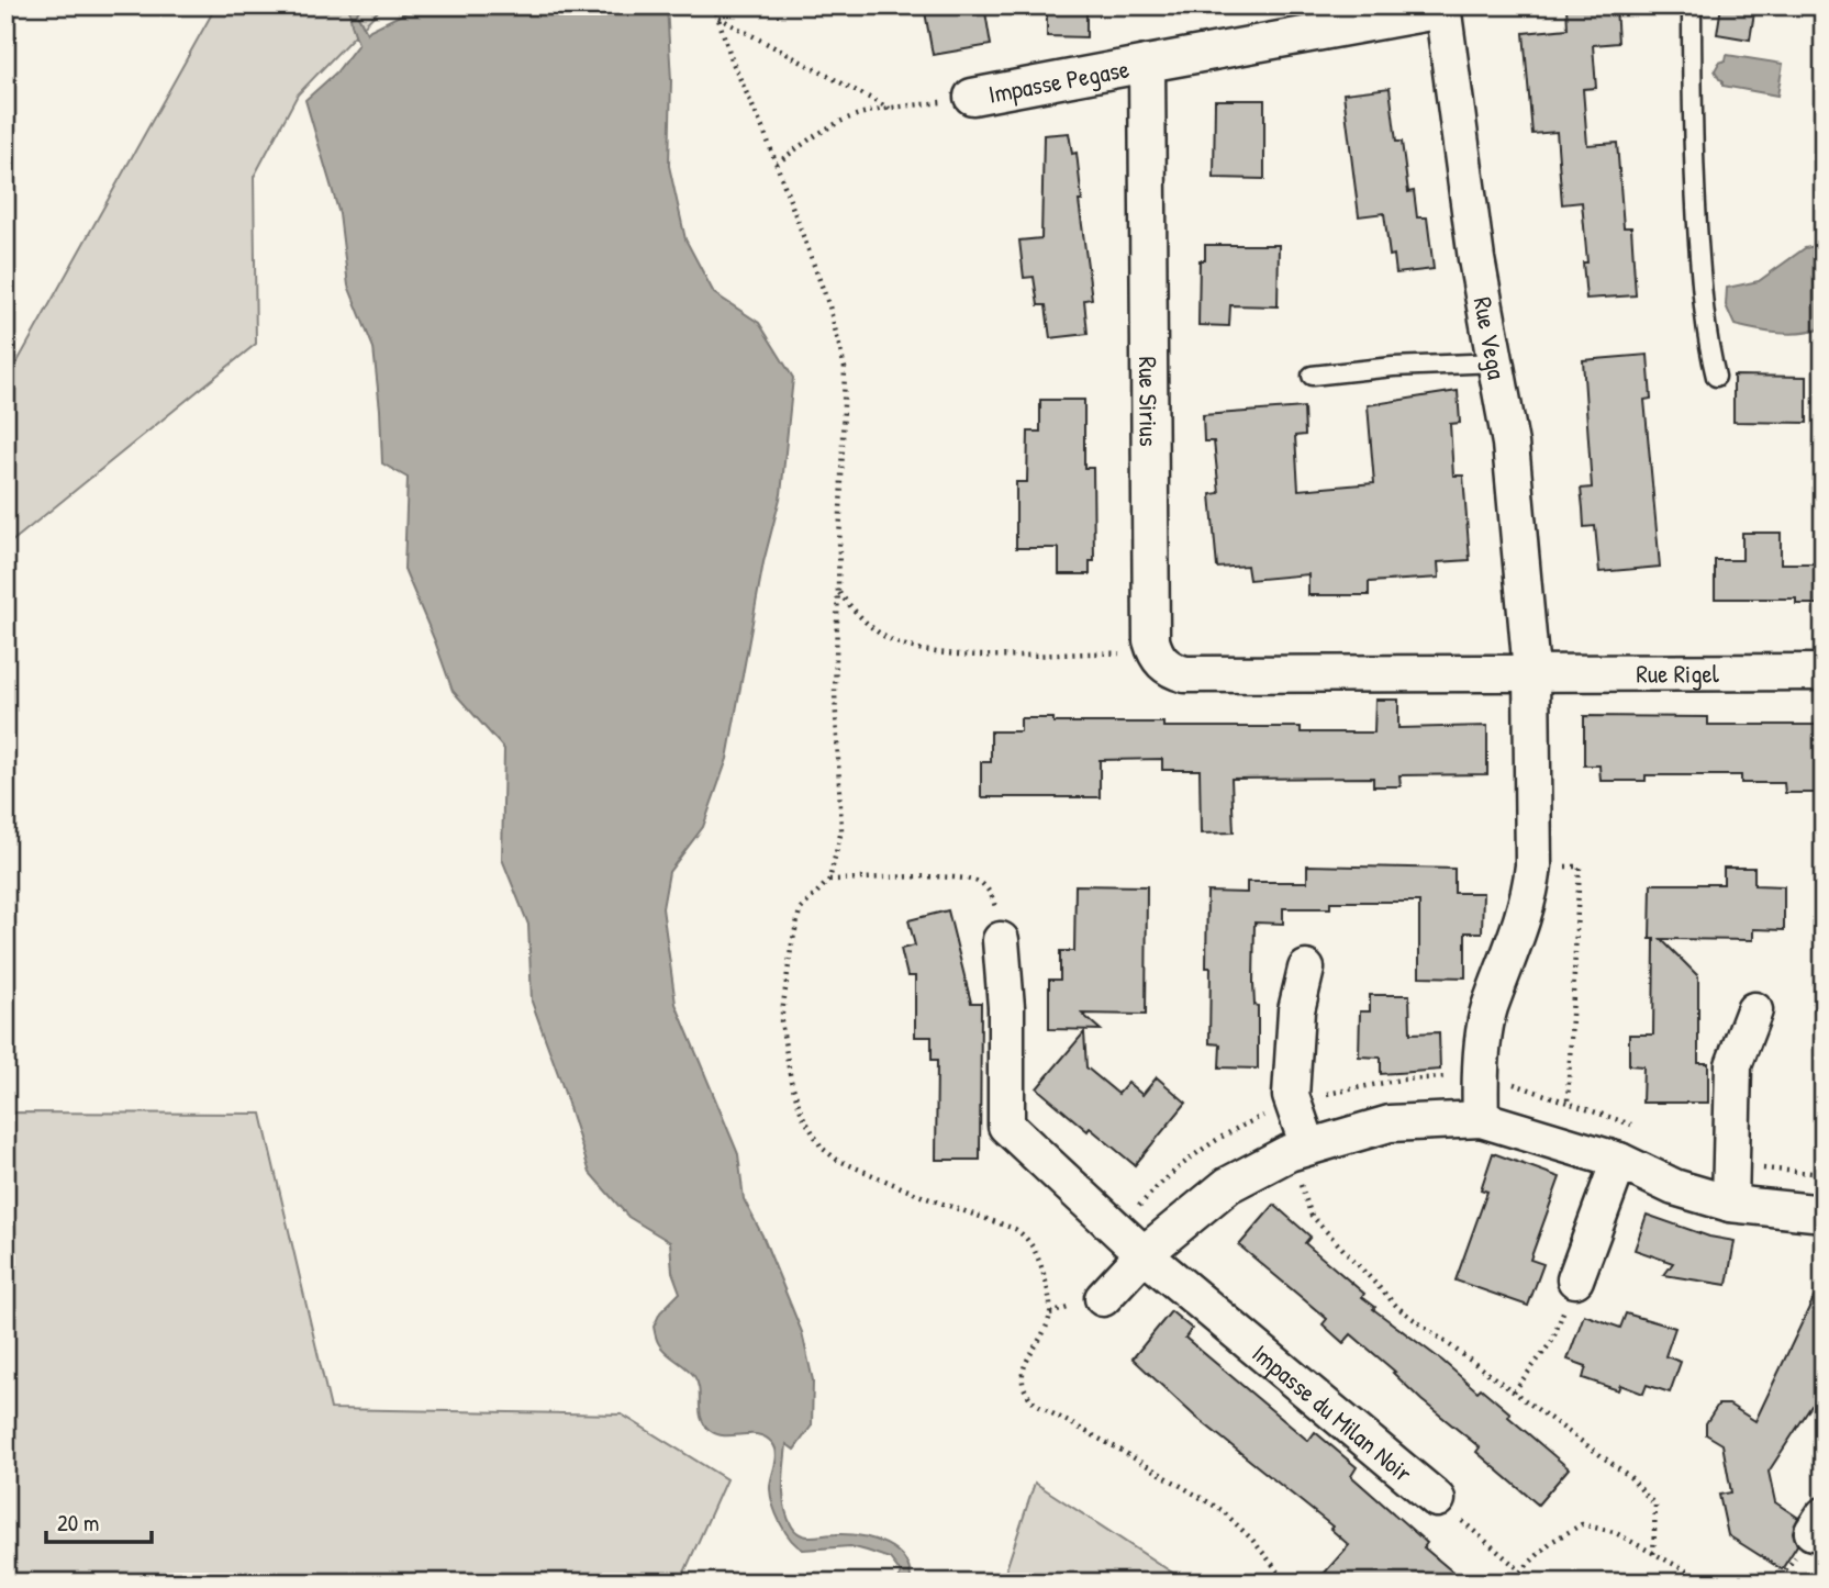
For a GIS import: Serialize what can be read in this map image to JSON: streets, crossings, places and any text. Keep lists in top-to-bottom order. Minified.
{"streets":{"street":["Impasse Pegase","Rue Vega","Rue Sirius","Rue Rigel","Impasse du Milan Noir"]},"crossings":[["Impasse Pegase","Rue Sirius"],["Rue Vega","Rue Rigel"]],"scale_bar":"20 m"}
